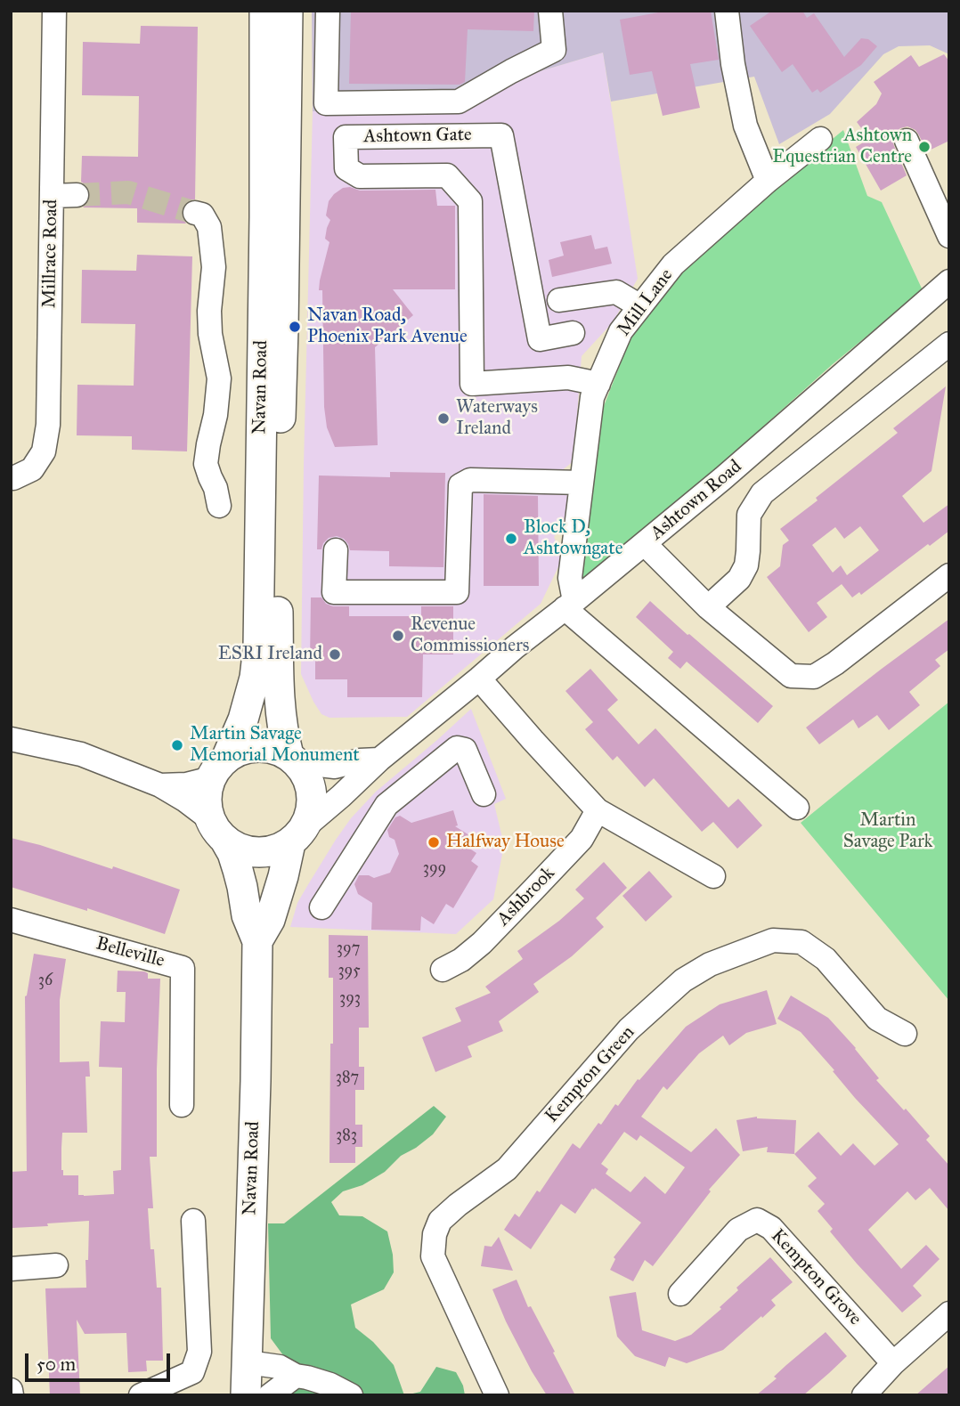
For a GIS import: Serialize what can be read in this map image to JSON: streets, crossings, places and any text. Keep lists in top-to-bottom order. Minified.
{"streets":{"main road":["Navan Road"],"street":["Ashtown Gate","Millrace Road","Mill Lane","Ashtown Road","Ashbrook","Belleville","Kempton Green","Kempton Grove"]},"crossings":[["Ashtown Gate","Mill Lane"],["Mill Lane","Ashtown Road"],["Navan Road","Ashtown Road"]],"parks":["Martin Savage Park"],"places":["Ashtown Equestrian Centre","Navan Road, Phoenix Park Avenue","Waterways Ireland","Block D, Ashtowngate","Revenue Commissioners","ESRI Ireland","Martin Savage Memorial Monument","Halfway House"],"house_numbers":["399","397","395","36","393","387","383"],"scale_bar":"50 m"}
